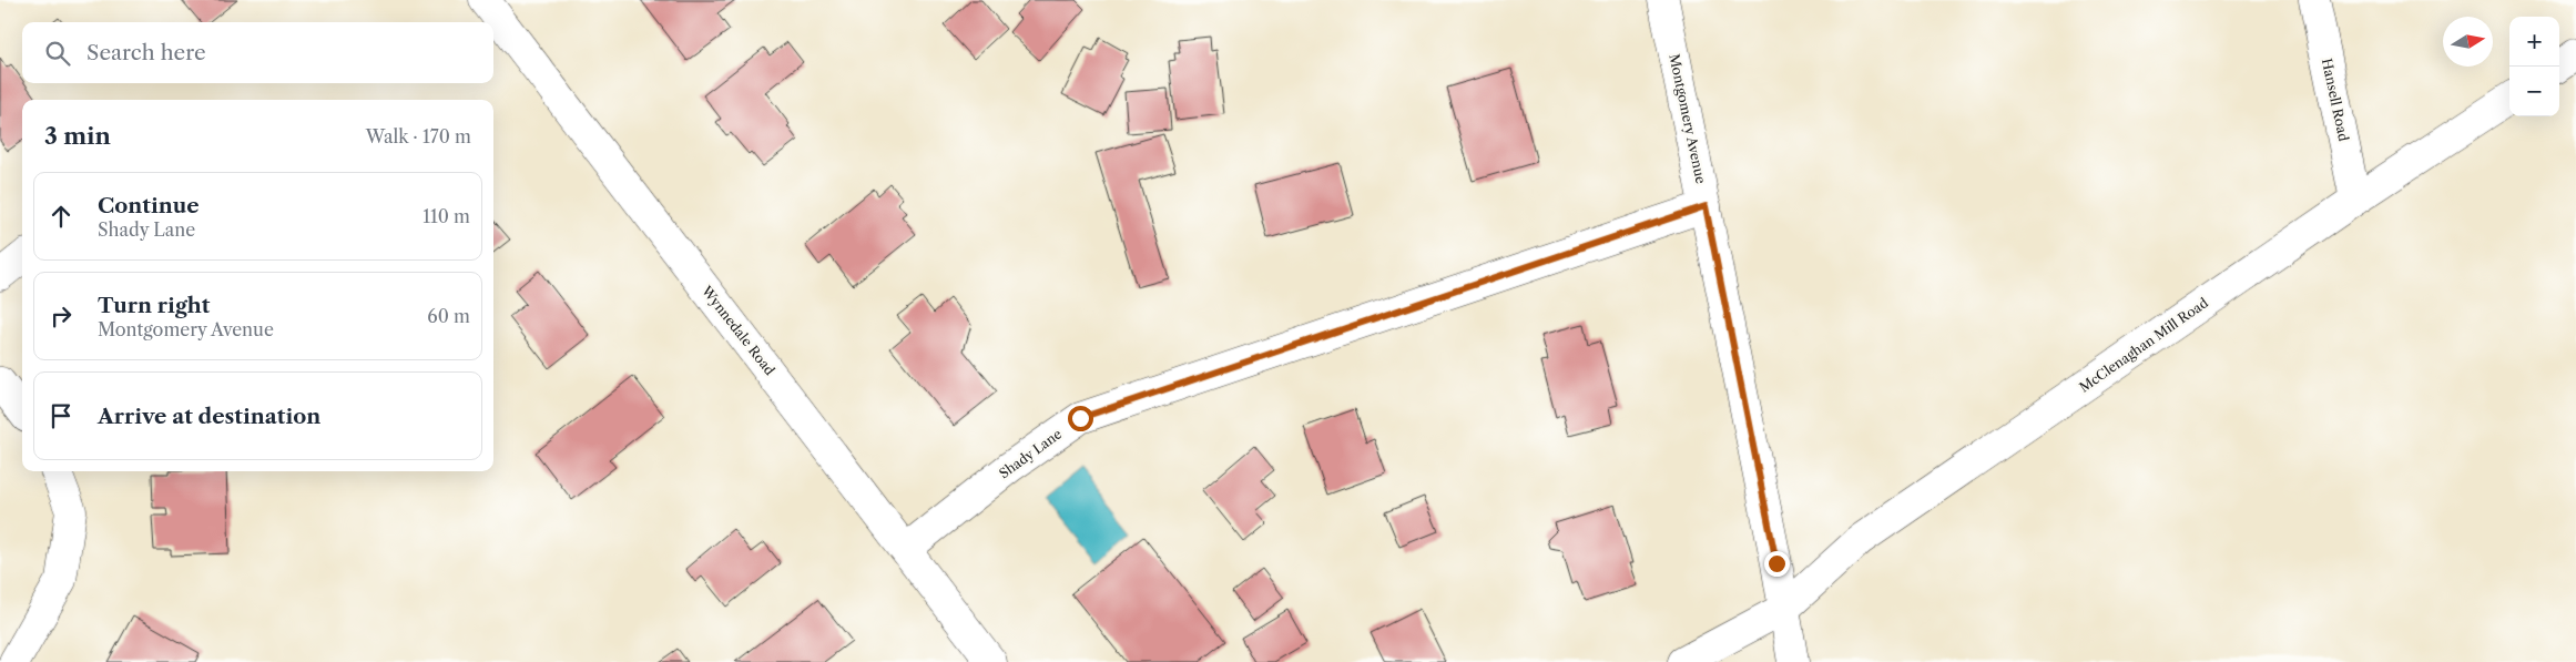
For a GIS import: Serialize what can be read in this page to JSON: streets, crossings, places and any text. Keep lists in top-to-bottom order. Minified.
{"streets":{"street":["Hansell Road","Montgomery Avenue","Wynnedale Road","McClenaghan Mill Road","Shady Lane"]},"crossings":[["Hansell Road","McClenaghan Mill Road"],["Montgomery Avenue","McClenaghan Mill Road"],["Montgomery Avenue","Shady Lane"],["Wynnedale Road","Shady Lane"]],"north":"right","page":{"map_buttons":["+","−"],"search":"Search here","heading":["3 min","Walk · 170 m"],"list":[["Continue","Shady Lane","110 m"],["Turn right","Montgomery Avenue","60 m"],"Arrive at destination"]}}
